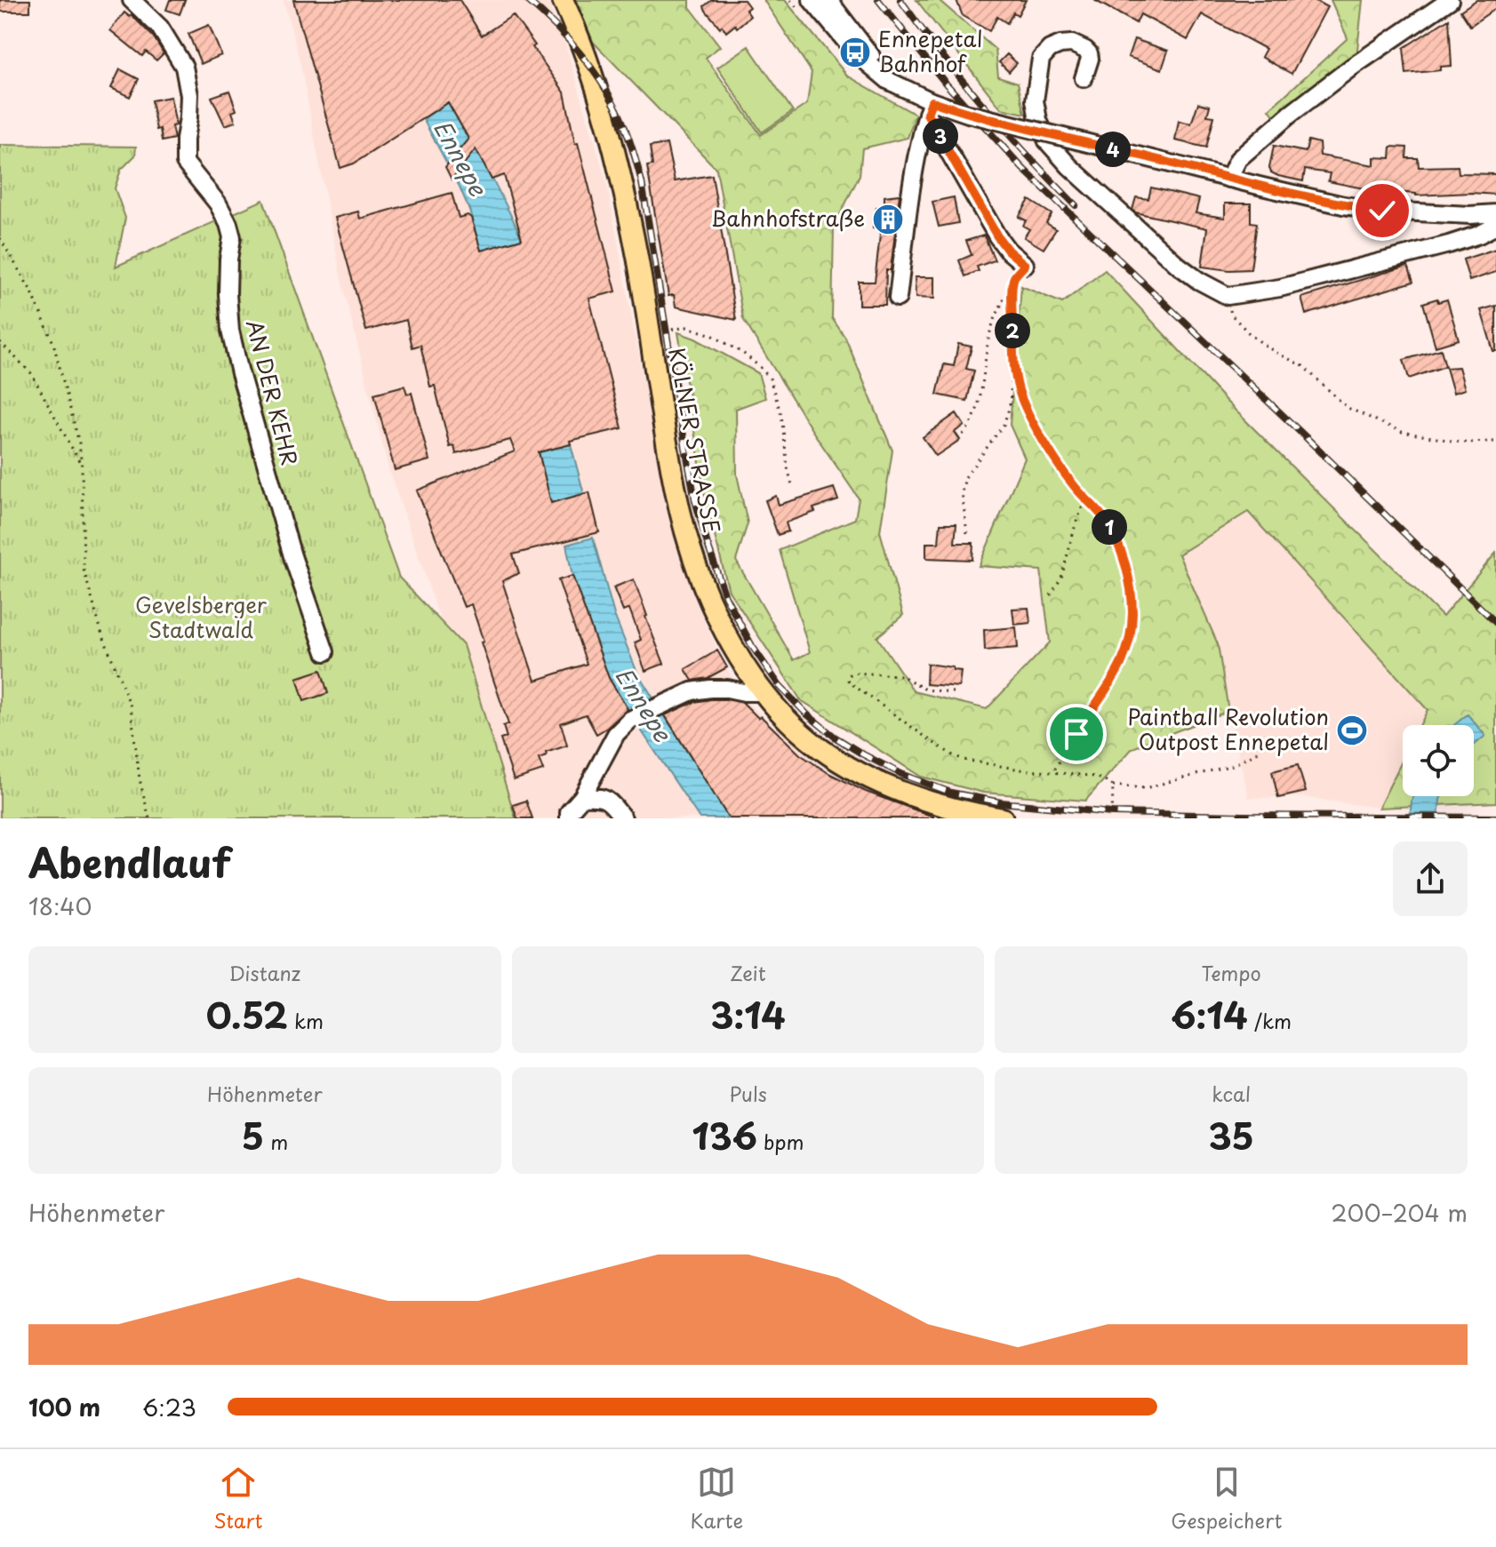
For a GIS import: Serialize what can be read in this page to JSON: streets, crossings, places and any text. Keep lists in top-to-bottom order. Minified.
{"streets":{"main road":["KÖLNER STRASSE"],"street":["AN DER KEHR"]},"water":["Ennepe"],"parks":["Gevelsberger Stadtwald"],"places":{"bus stop":["Ennepetal Bahnhof"],"building":["Bahnhofstraße"],"sports":["Paintball Revolution Outpost Ennepetal"]},"page":{"pins":["3","4","2","1"],"heading":["Abendlauf","18:40"],"stats":[["Distanz","0.52 km"],["Zeit","3:14"],["Tempo","6:14 /km"],["Höhenmeter","5 m"],["Puls","136 bpm"],["kcal","35"]],"chart":["Höhenmeter","200–204 m"],"list":[{"name":"100 m","note":"6:23"}],"tabs":["Start","Karte","Gespeichert"]}}
